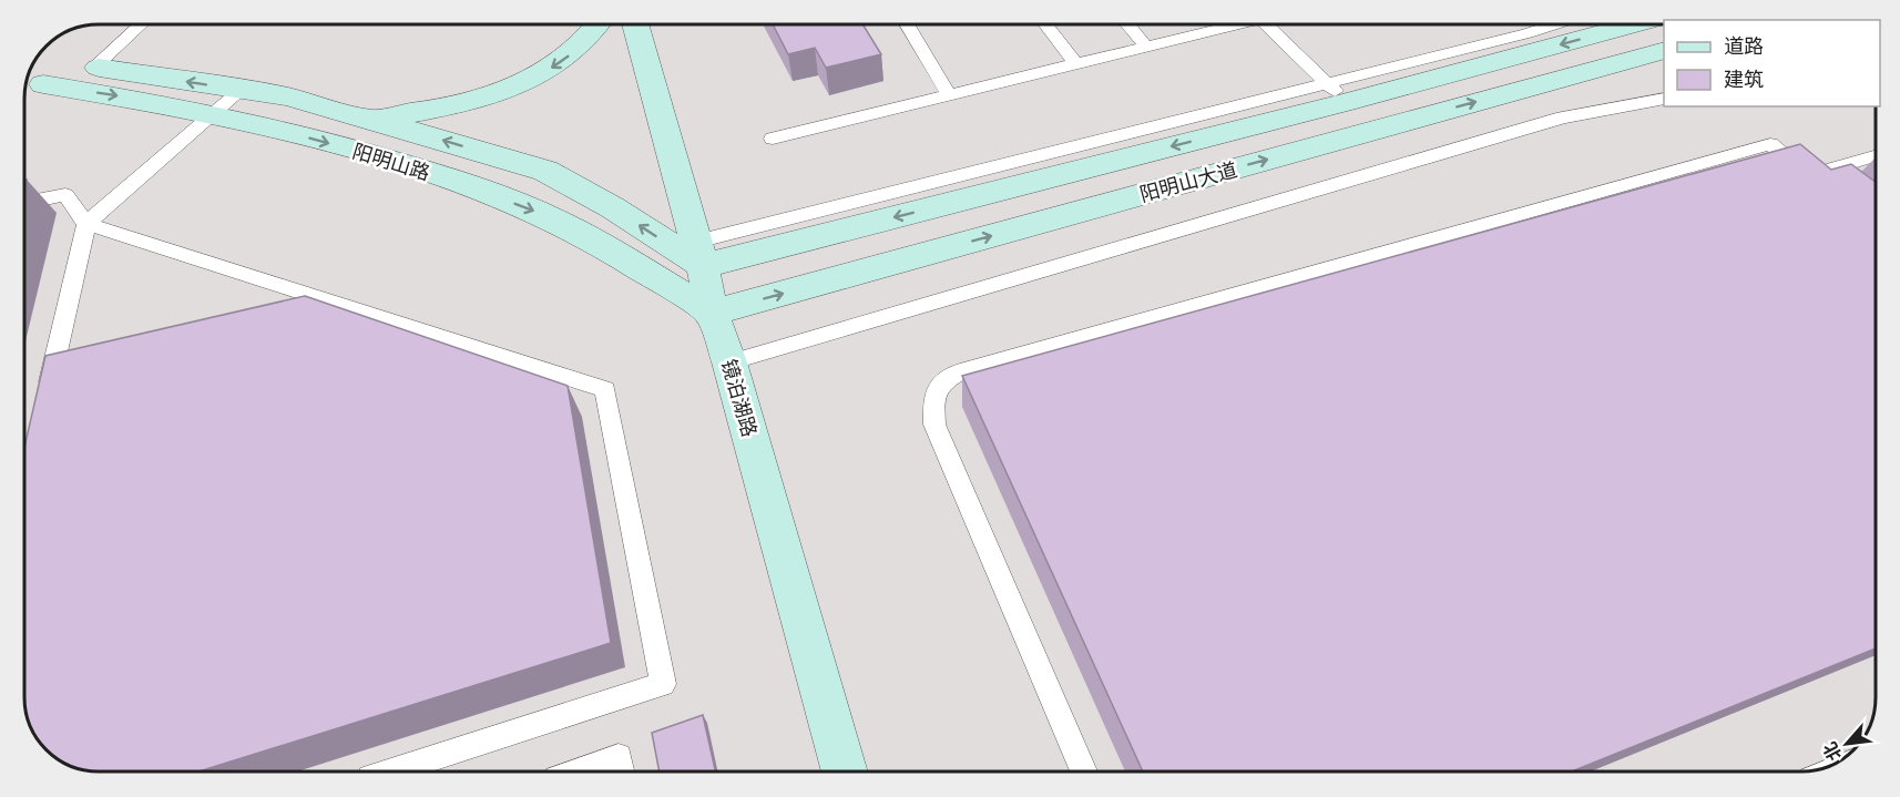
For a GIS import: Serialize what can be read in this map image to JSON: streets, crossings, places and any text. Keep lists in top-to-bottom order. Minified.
{"streets":{"main road":["阳明山路","阳明山大道","镜泊湖路"]},"crossings":[["阳明山路","阳明山大道"],["阳明山路","镜泊湖路"],["阳明山大道","镜泊湖路"]],"legend":["道路","建筑"],"north":"bottom left"}
